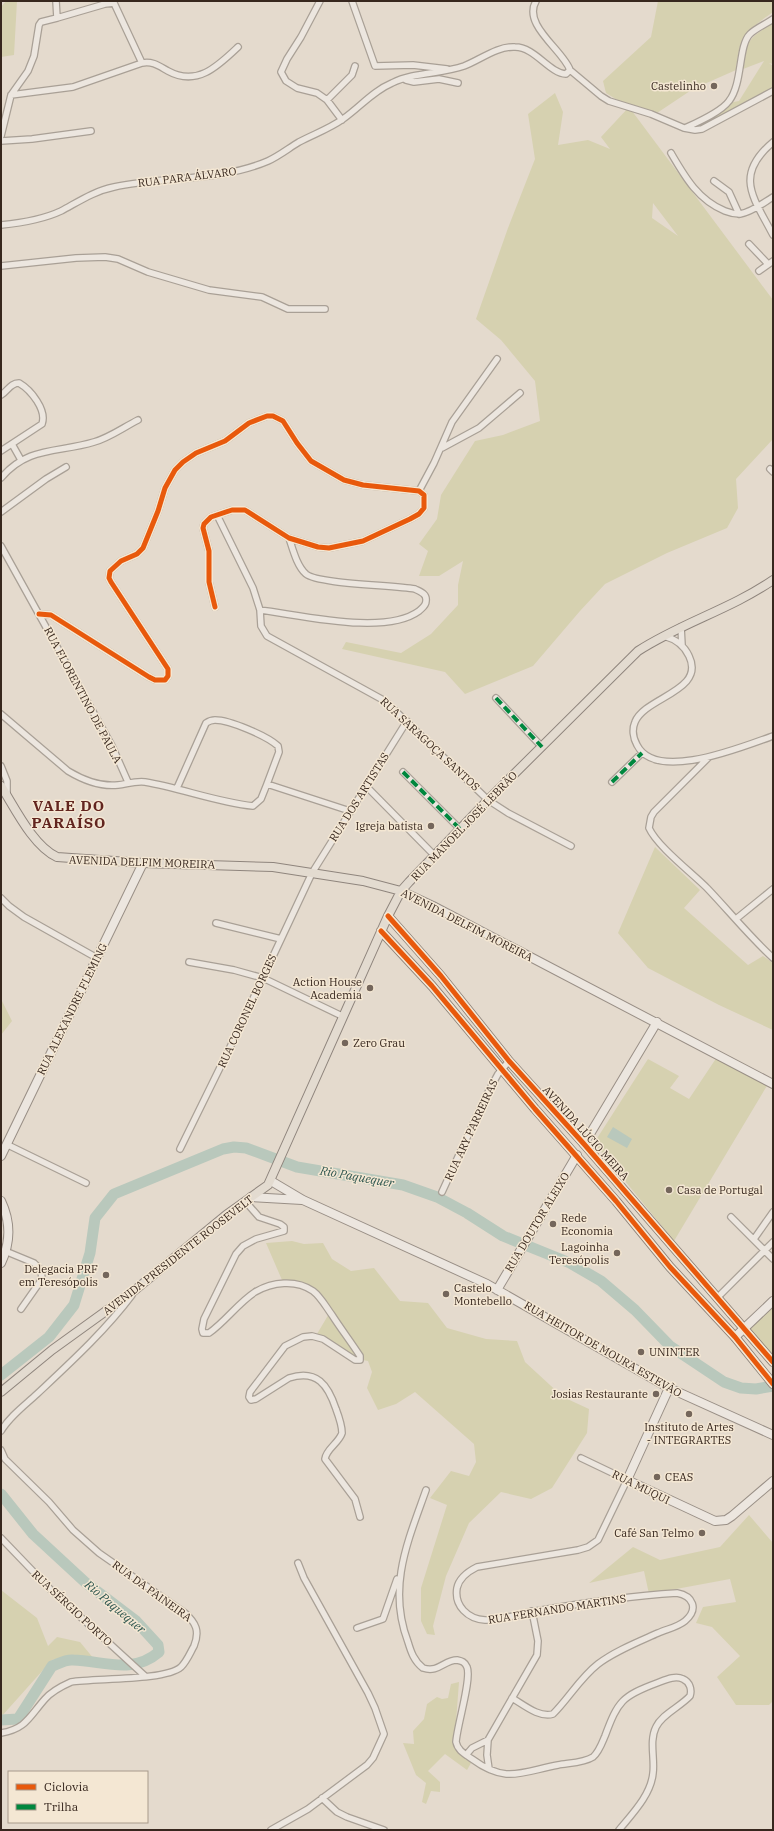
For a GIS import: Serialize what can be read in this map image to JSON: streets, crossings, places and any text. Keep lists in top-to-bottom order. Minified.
{"streets":{"main road":["RUA MANOEL JOSÉ LEBRÃO","AVENIDA DELFIM MOREIRA","RUA ALEXANDRE FLEMING","AVENIDA LÚCIO MEIRA","RUA DOUTOR ALEIXO","AVENIDA PRESIDENTE ROOSEVELT","RUA HEITOR DE MOURA ESTEVÃO","RUA MUQUI","RUA FERNANDO MARTINS"],"street":["RUA PARA ÁLVARO","RUA FLORENTINO DE PAULA","RUA SARAGOÇA SANTOS","RUA DOS ARTISTAS","RUA CORONEL BORGES","RUA ARY PARREIRAS","RUA DA PAINEIRA","RUA SÉRGIO PORTO"]},"crossings":[["RUA SARAGOÇA SANTOS","RUA DOS ARTISTAS"],["RUA SARAGOÇA SANTOS","RUA MANOEL JOSÉ LEBRÃO"],["RUA DOS ARTISTAS","AVENIDA DELFIM MOREIRA"],["RUA DOS ARTISTAS","RUA CORONEL BORGES"],["RUA MANOEL JOSÉ LEBRÃO","AVENIDA DELFIM MOREIRA"],["RUA MANOEL JOSÉ LEBRÃO","AVENIDA LÚCIO MEIRA"],["RUA MANOEL JOSÉ LEBRÃO","AVENIDA PRESIDENTE ROOSEVELT"],["RUA MANOEL JOSÉ LEBRÃO","RUA HEITOR DE MOURA ESTEVÃO"],["AVENIDA DELFIM MOREIRA","RUA ALEXANDRE FLEMING"],["AVENIDA DELFIM MOREIRA","RUA CORONEL BORGES"],["RUA ARY PARREIRAS","AVENIDA LÚCIO MEIRA"],["AVENIDA LÚCIO MEIRA","RUA DOUTOR ALEIXO"],["RUA DOUTOR ALEIXO","RUA HEITOR DE MOURA ESTEVÃO"],["AVENIDA PRESIDENTE ROOSEVELT","RUA HEITOR DE MOURA ESTEVÃO"],["RUA HEITOR DE MOURA ESTEVÃO","RUA FERNANDO MARTINS"],["RUA MUQUI","RUA FERNANDO MARTINS"],["RUA DA PAINEIRA","RUA SÉRGIO PORTO"]],"districts":["VALE DO PARAÍSO"],"water":["Rio Paquequer"],"places":["Castelinho","Igreja batista","Action House Academia","Zero Grau","Casa de Portugal","Rede Economia","Lagoinha Teresópolis","Delegacia PRF em Teresópolis","Castelo Montebello","UNINTER","Josias Restaurante","Instituto de Artes - INTEGRARTES","CEAS","Café San Telmo"],"legend":["Ciclovia","Trilha"]}
